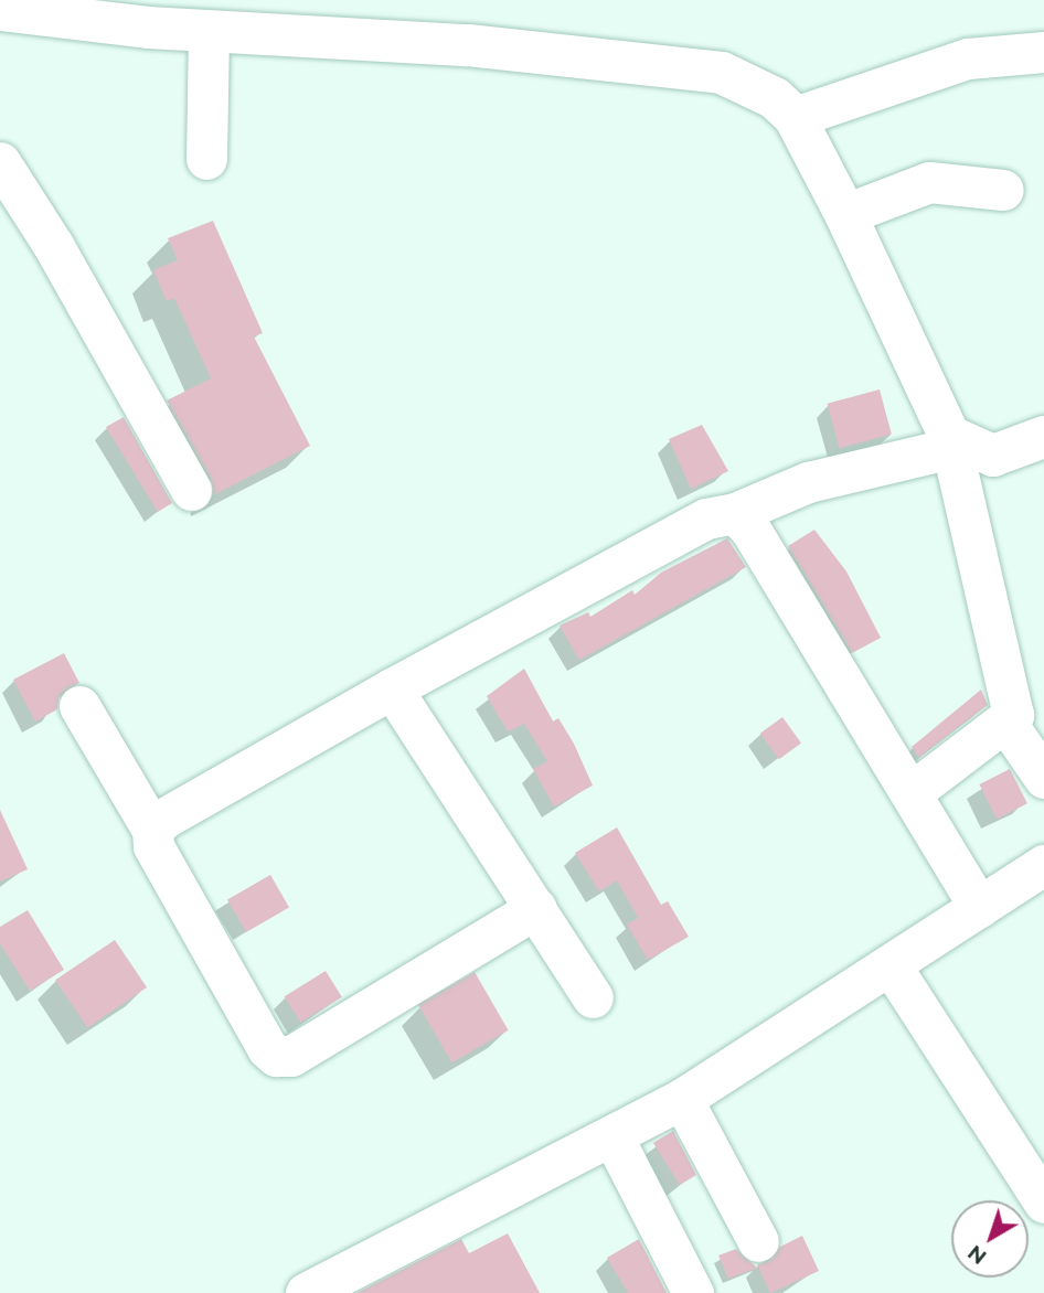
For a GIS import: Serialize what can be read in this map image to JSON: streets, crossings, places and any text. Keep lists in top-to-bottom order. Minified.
{"north":"bottom left"}
